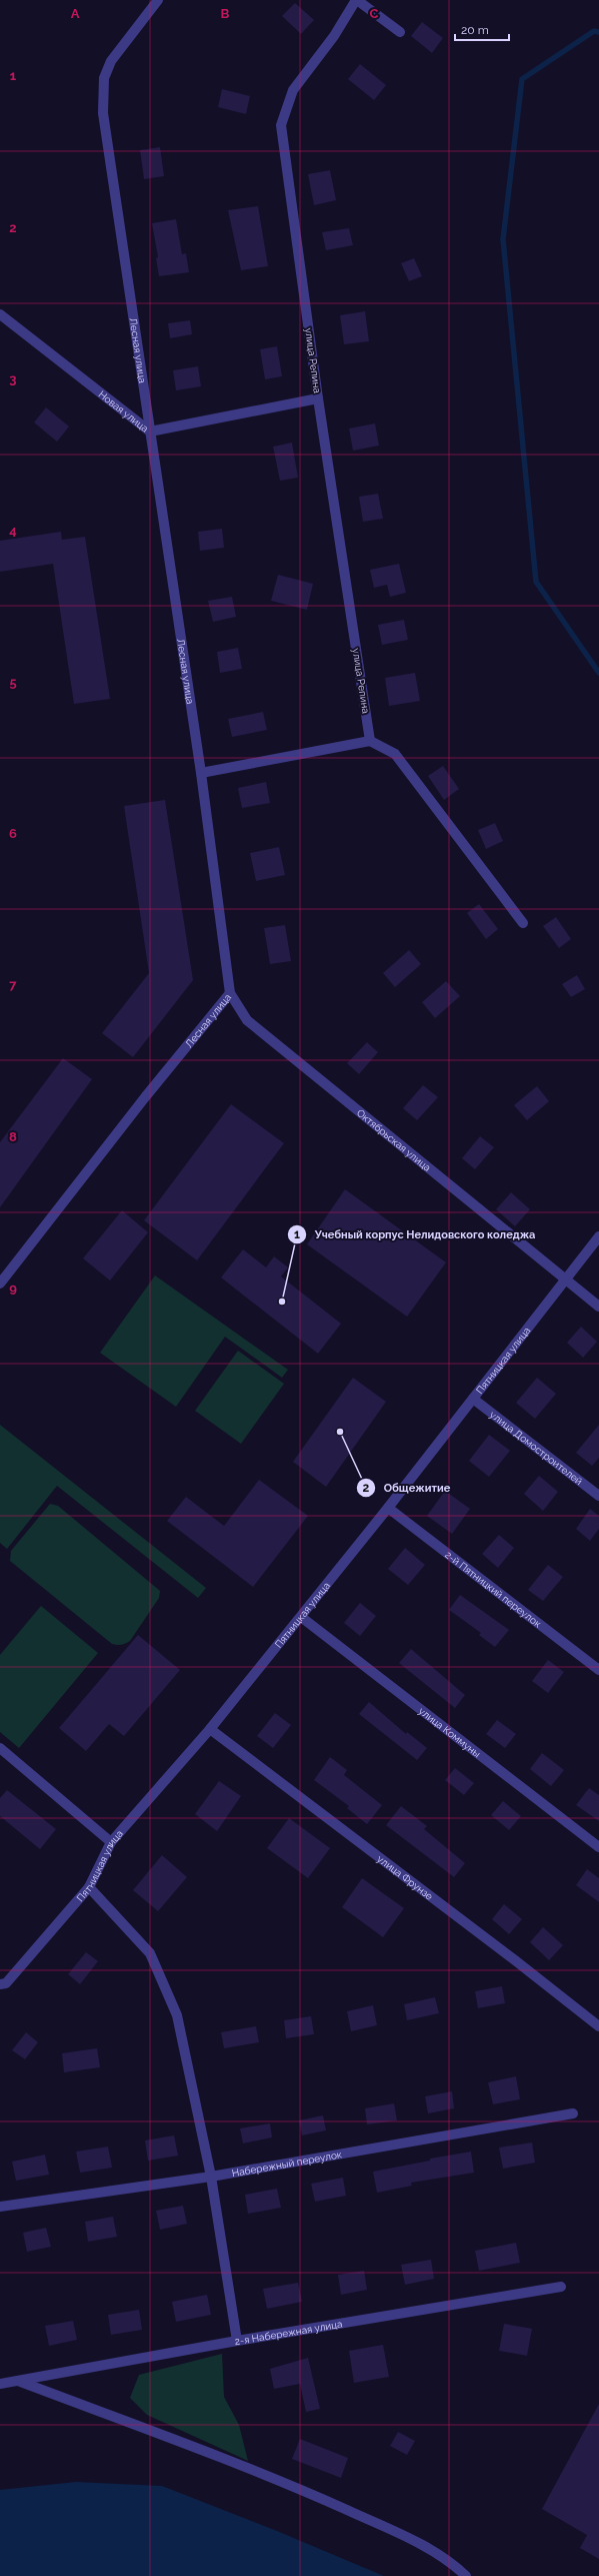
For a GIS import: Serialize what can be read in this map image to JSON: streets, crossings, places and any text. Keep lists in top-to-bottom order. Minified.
{"streets":{"street":["Лесная улица","улица Репина","Новая улица","Октябрьская улица","Пятницкая улица","улица Домостроителей","2-й Пятницкий переулок","улица Коммуны","улица Фрунзе","Набережный переулок","2-я Набережная улица"]},"crossings":[["Лесная улица","Новая улица"],["Лесная улица","Октябрьская улица"],["улица Репина","Новая улица"],["Октябрьская улица","Пятницкая улица"],["Пятницкая улица","улица Домостроителей"],["Пятницкая улица","2-й Пятницкий переулок"],["Пятницкая улица","улица Коммуны"],["Пятницкая улица","улица Фрунзе"]],"places":["Учебный корпус Нелидовского коледжа","Общежитие"],"scale_bar":"20 m","grid":{"columns":["A","B","C"],"rows":["1","2","3","4","5","6","7","8","9"]}}
